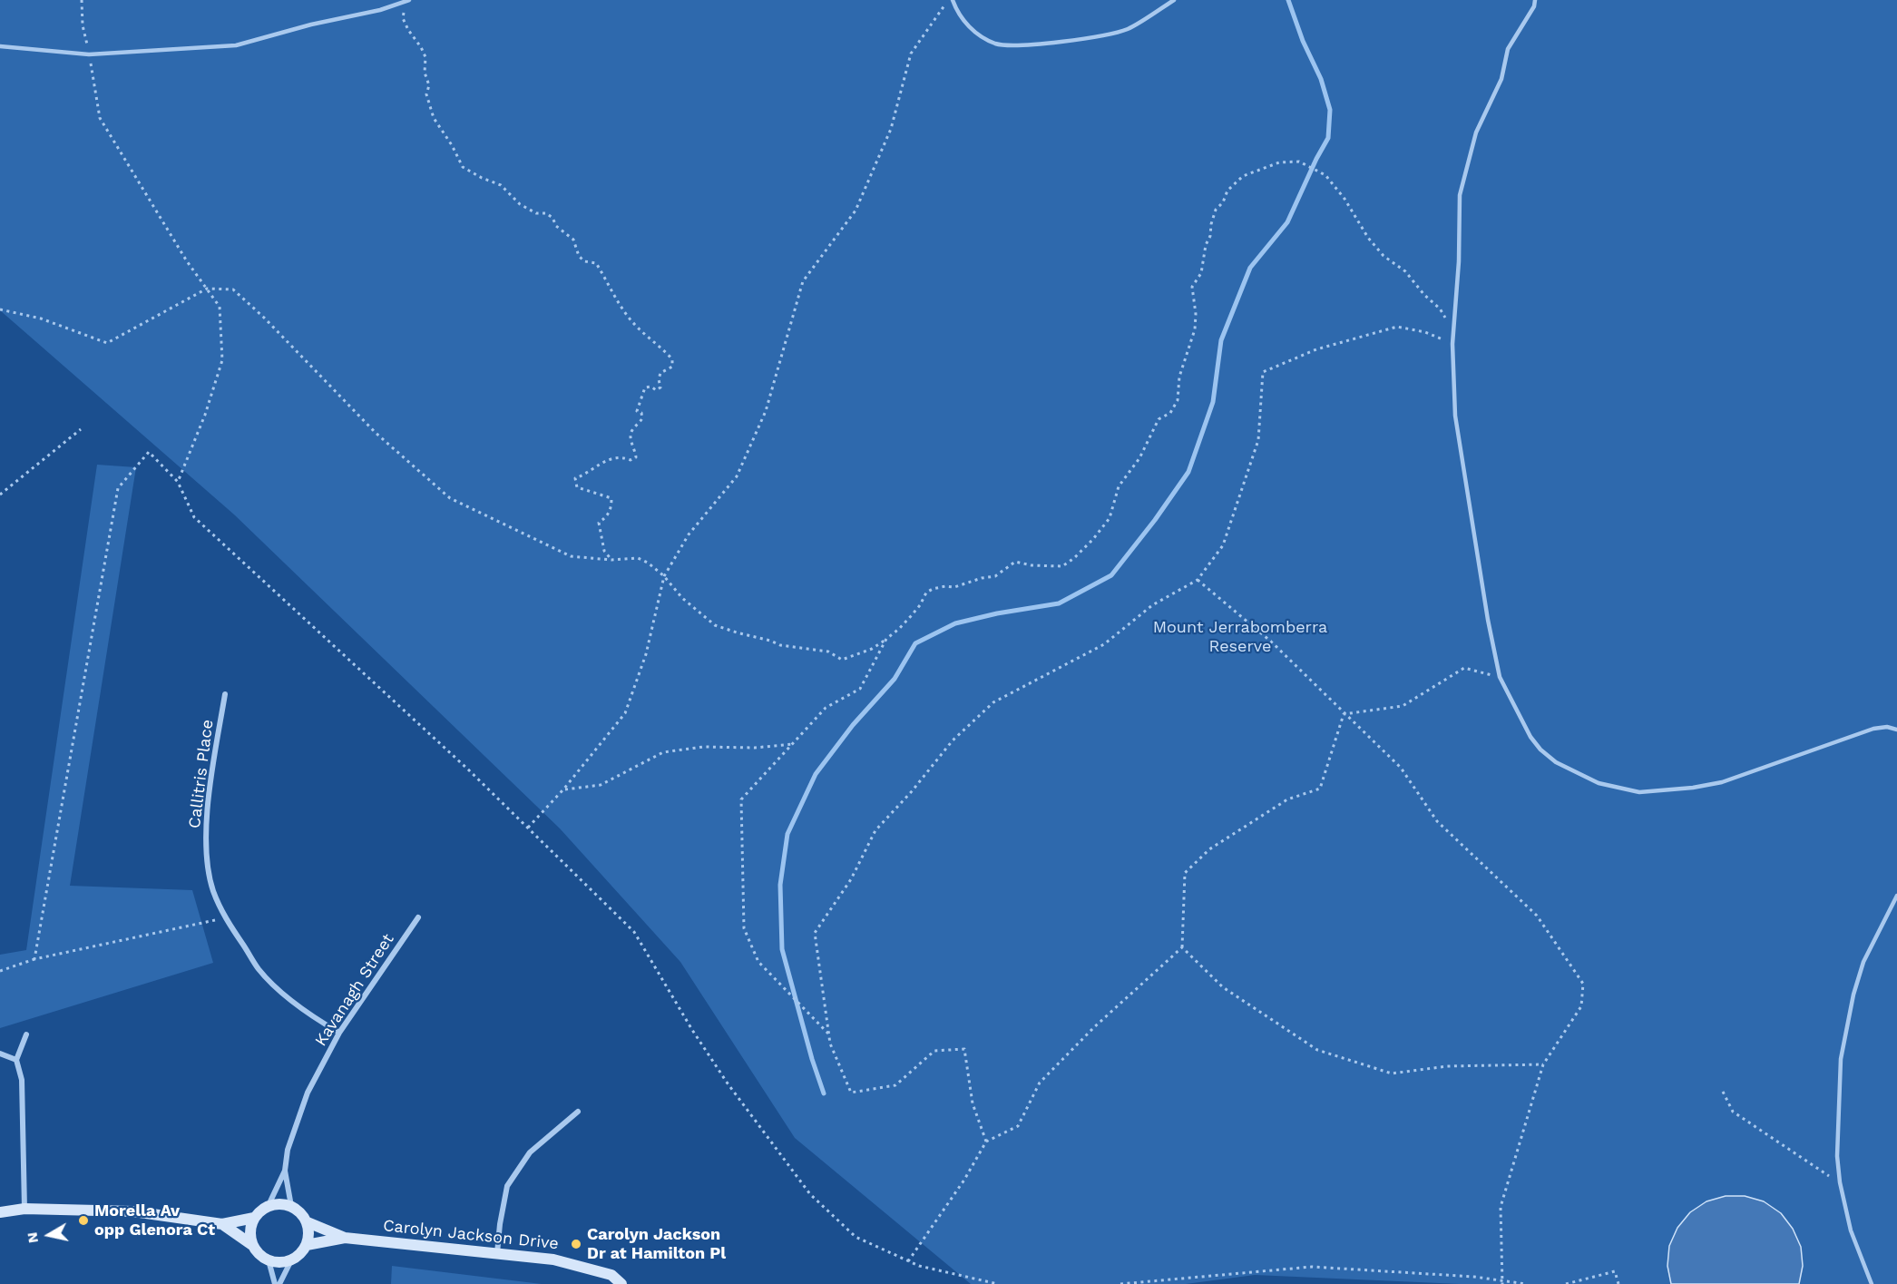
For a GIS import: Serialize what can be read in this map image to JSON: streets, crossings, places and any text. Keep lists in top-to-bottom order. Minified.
{"streets":{"street":["Callitris Place","Kavanagh Street","Carolyn Jackson Drive"]},"crossings":[["Callitris Place","Kavanagh Street"],["Kavanagh Street","Carolyn Jackson Drive"]],"parks":["Mount Jerrabomberra Reserve"],"places":["Morella Av opp Glenora Ct","Carolyn Jackson Dr at Hamilton Pl"],"north":"left"}
